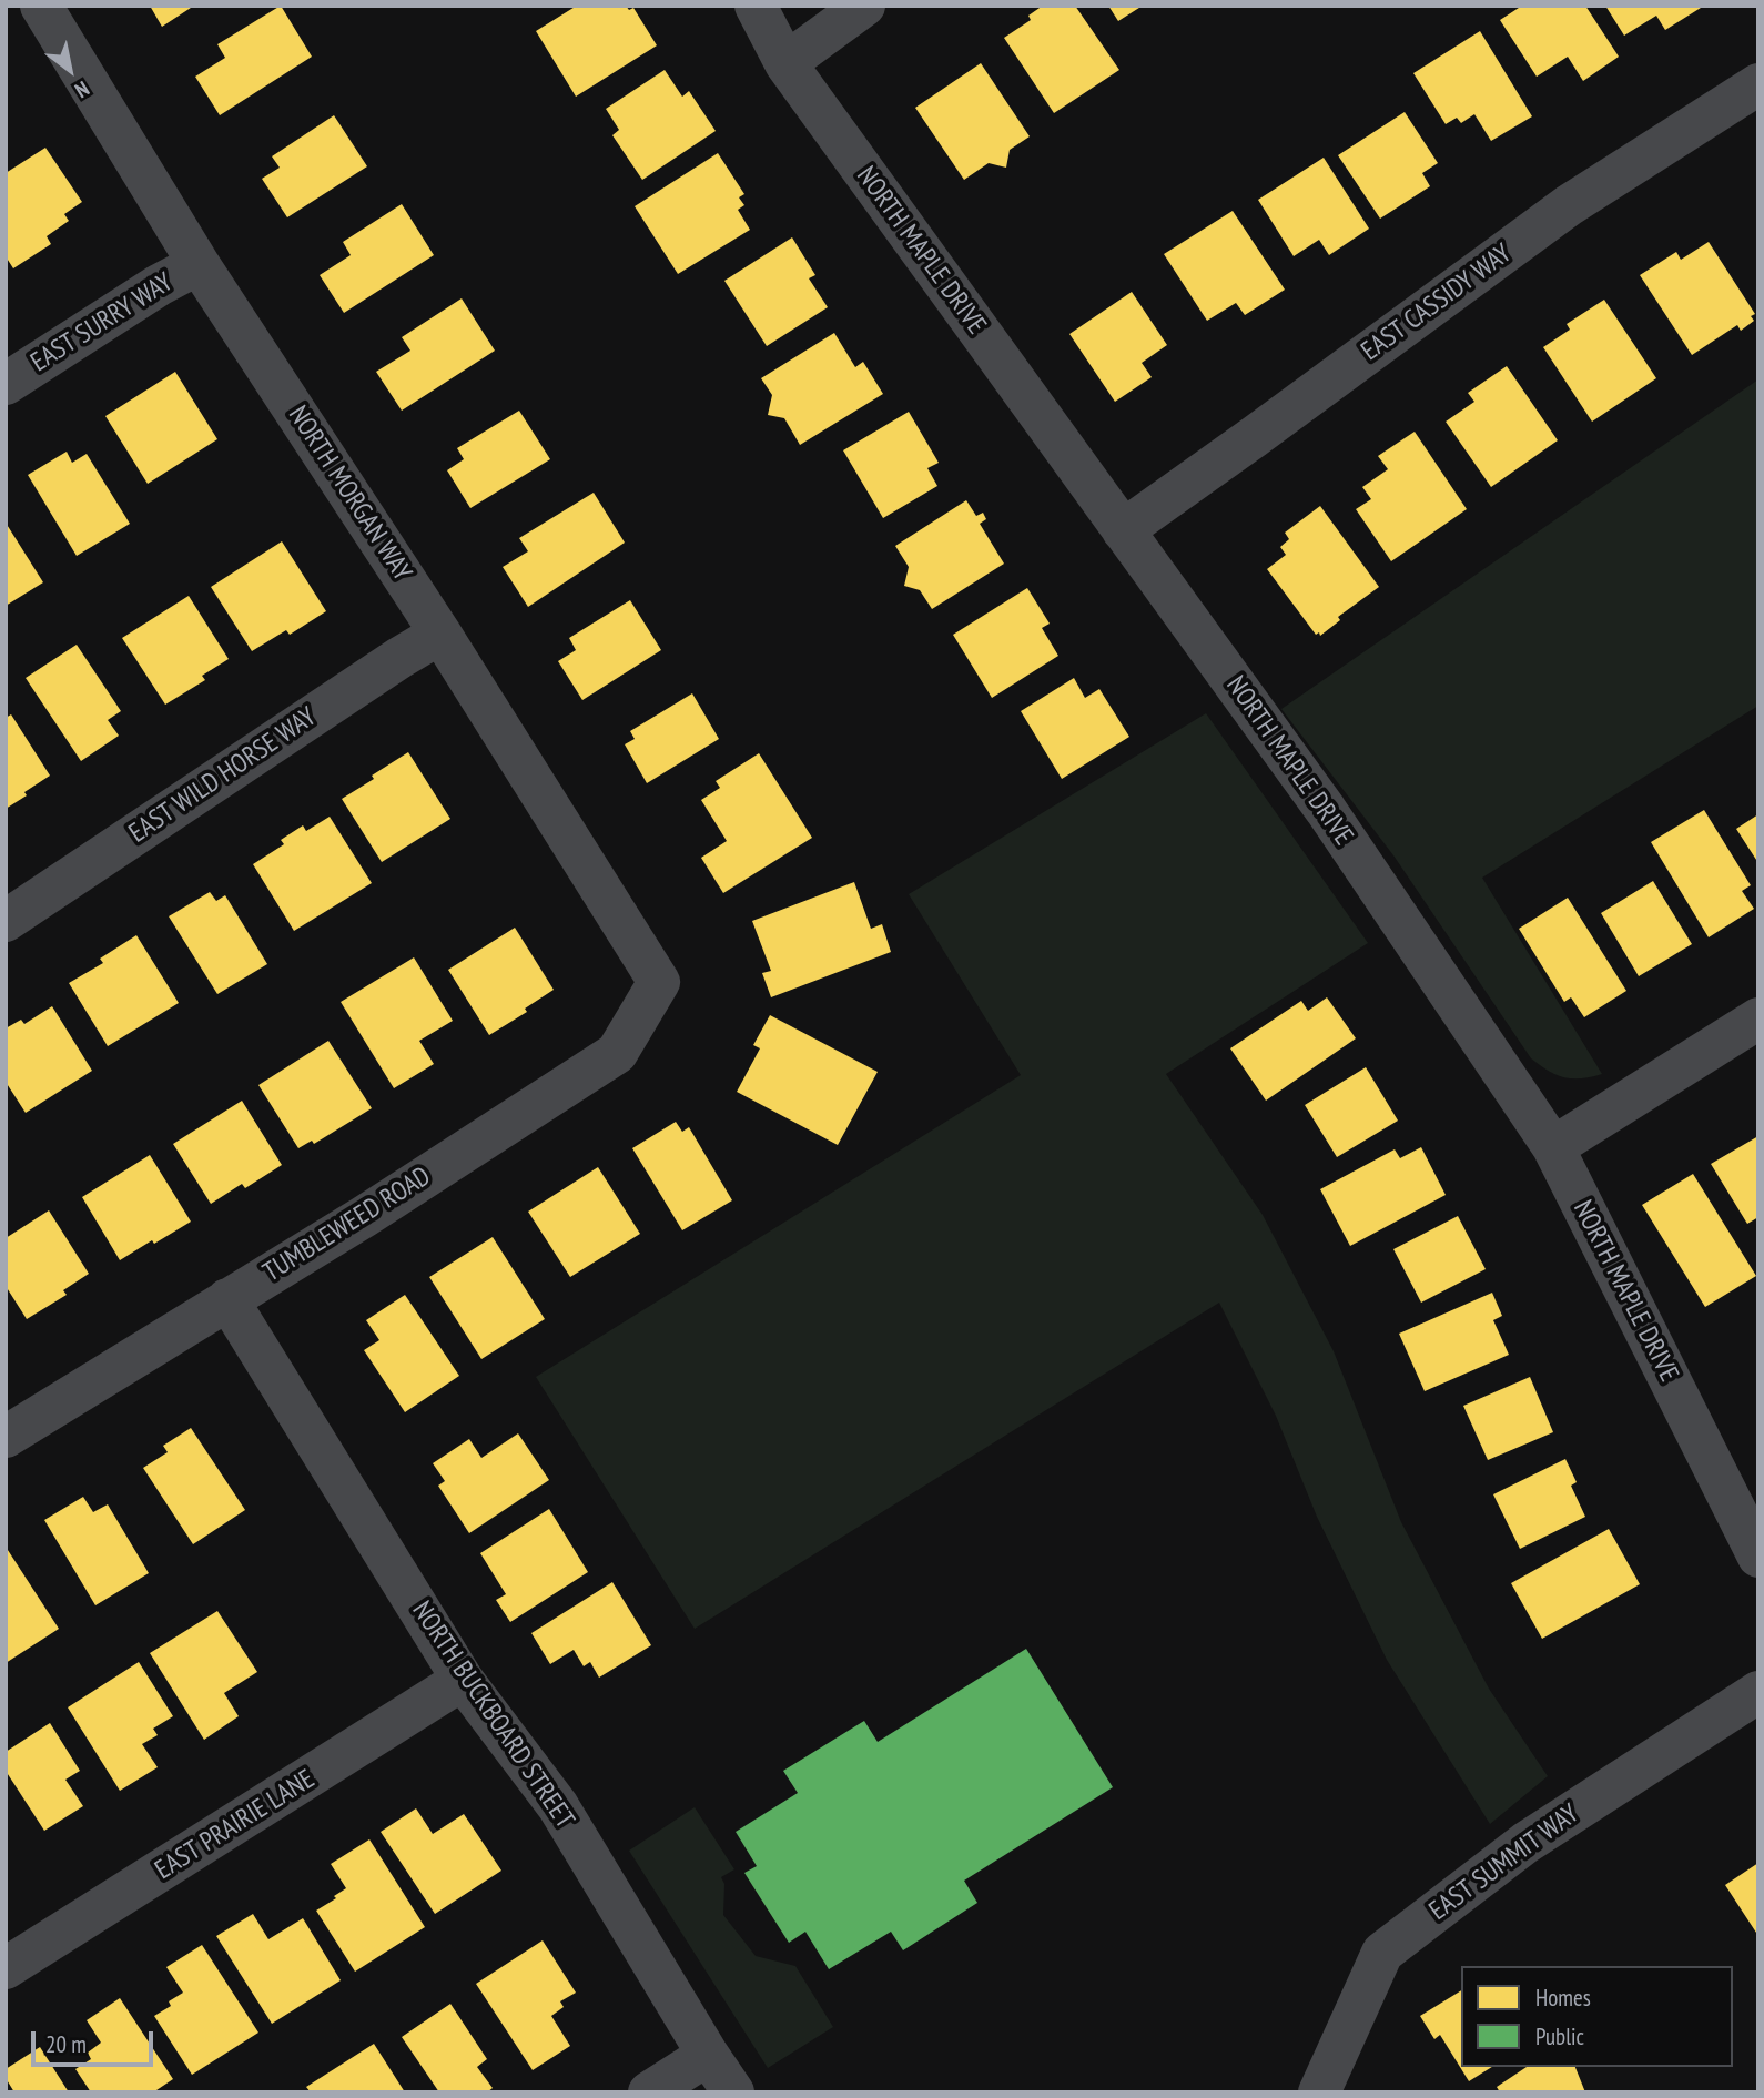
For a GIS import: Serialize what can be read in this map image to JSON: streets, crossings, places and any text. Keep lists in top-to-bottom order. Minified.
{"streets":{"street":["NORTH MAPLE DRIVE","EAST CASSIDY WAY","EAST SURRY WAY","NORTH MORGAN WAY","EAST WILD HORSE WAY","TUMBLEWEED ROAD","NORTH BUCKBOARD STREET","EAST PRAIRIE LANE","EAST SUMMIT WAY"]},"crossings":[["NORTH MAPLE DRIVE","EAST CASSIDY WAY"],["EAST SURRY WAY","NORTH MORGAN WAY"],["NORTH MORGAN WAY","EAST WILD HORSE WAY"],["NORTH MORGAN WAY","TUMBLEWEED ROAD"],["TUMBLEWEED ROAD","NORTH BUCKBOARD STREET"],["NORTH BUCKBOARD STREET","EAST PRAIRIE LANE"]],"legend":["Homes","Public"],"scale_bar":"20 m","north":"bottom right"}
